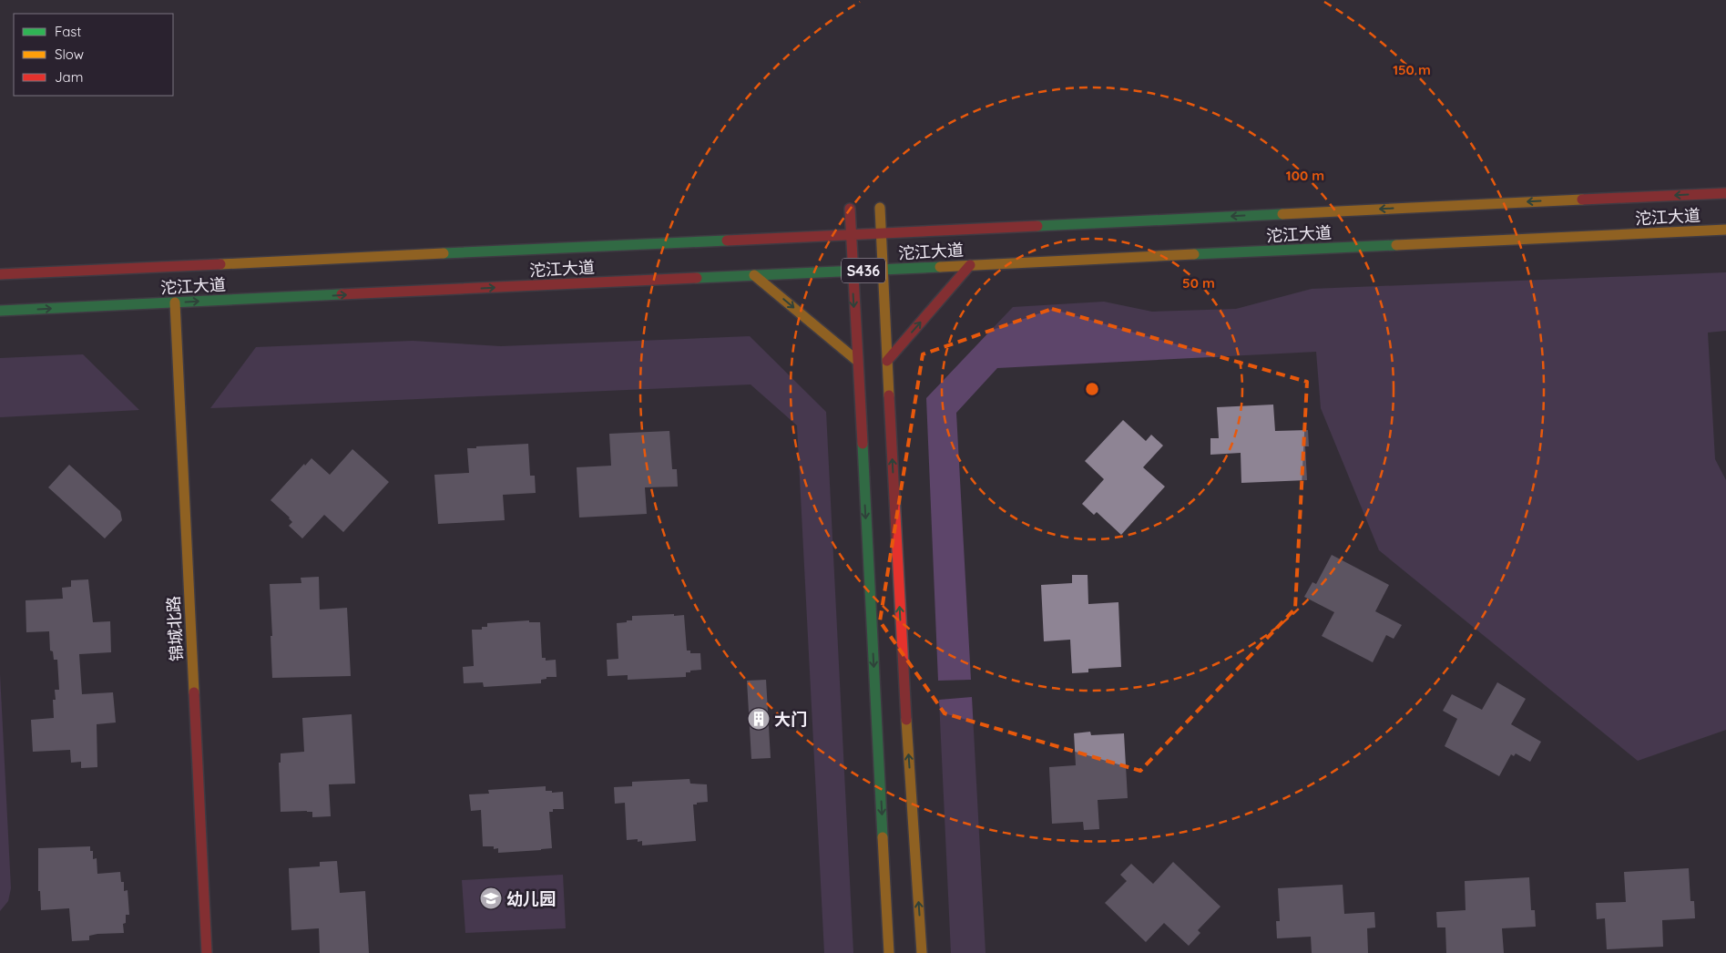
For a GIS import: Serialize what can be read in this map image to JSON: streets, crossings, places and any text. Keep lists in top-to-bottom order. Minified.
{"streets":{"main road":["沱江大道","S436","锦城北路"]},"crossings":[["沱江大道","锦城北路"]],"places":{"building":["大门"],"school or university":["幼儿园"]},"legend":["Fast","Slow","Jam"],"rings":["150 m","100 m","50 m"]}
